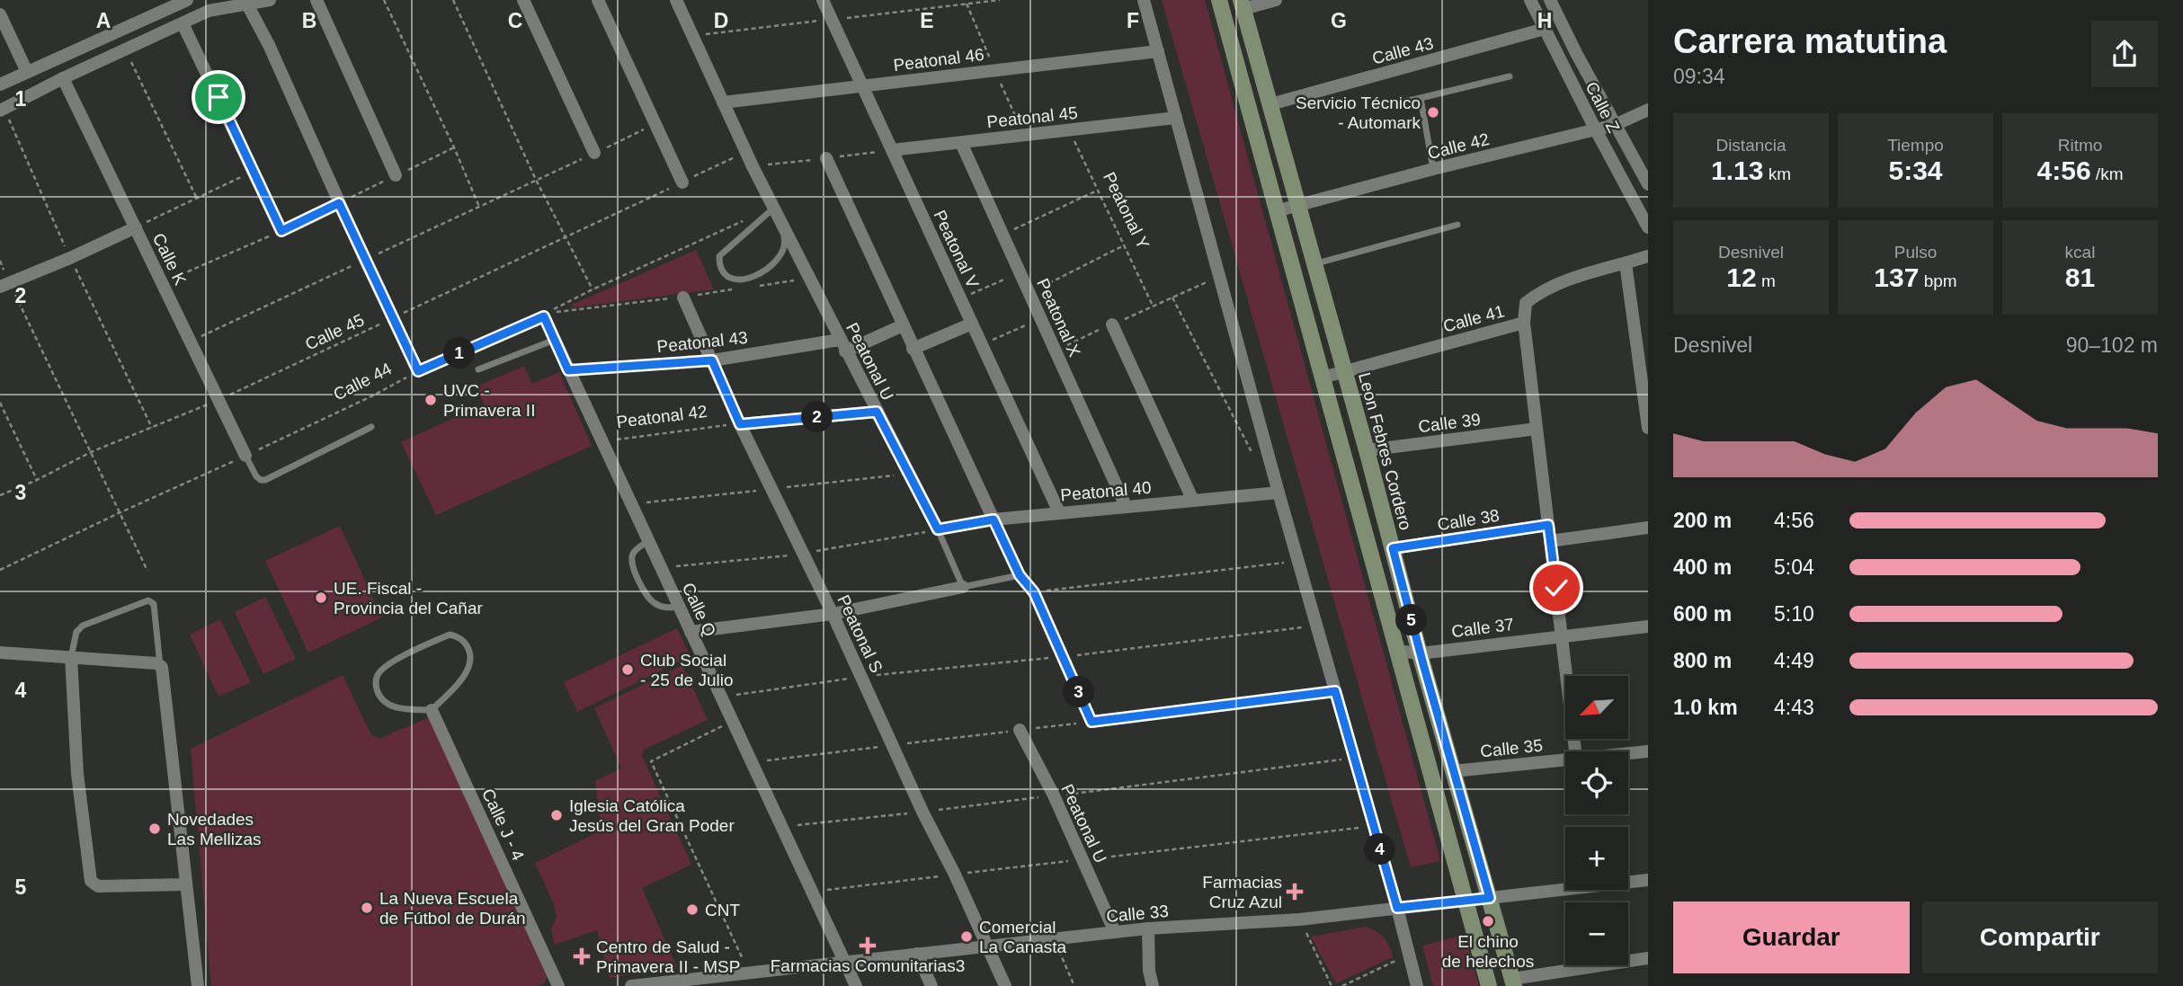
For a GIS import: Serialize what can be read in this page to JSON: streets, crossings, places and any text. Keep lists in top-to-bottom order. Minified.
{"streets":{"street":["Calle 43","Peatonal 46","Calle Z","Peatonal 45","Calle 42","Peatonal V","Calle K","Peatonal X","Calle 41","Peatonal 43","Peatonal U","Calle 39","Leon Febres Cordero","Peatonal 40","Calle 38","Calle Q","Calle 37","Peatonal S","Calle 35","Calle J - 4","Calle 33"],"path":["Peatonal Y","Calle 45","Calle 44","Peatonal 42"]},"crossings":[["Calle 43","Calle Z"],["Calle 43","Leon Febres Cordero"],["Peatonal 46","Peatonal V"],["Peatonal 46","Peatonal U"],["Calle Z","Calle 42"],["Peatonal 45","Peatonal Y"],["Peatonal 45","Peatonal V"],["Peatonal 45","Peatonal X"],["Calle 42","Leon Febres Cordero"],["Peatonal V","Peatonal 40"],["Calle K","Calle 45"],["Calle K","Calle 44"],["Peatonal X","Peatonal 40"],["Calle 41","Leon Febres Cordero"],["Calle 45","Peatonal U"],["Peatonal 43","Peatonal U"],["Peatonal 43","Calle Q"],["Peatonal 43","Peatonal S"],["Peatonal U","Peatonal 40"],["Peatonal U","Calle 33"],["Calle 44","Calle Q"],["Peatonal 42","Calle Q"],["Peatonal 42","Peatonal S"],["Calle 39","Leon Febres Cordero"],["Leon Febres Cordero","Calle 38"],["Leon Febres Cordero","Calle 37"],["Leon Febres Cordero","Calle 35"],["Leon Febres Cordero","Calle 33"],["Calle Q","Calle 33"],["Peatonal S","Calle 33"]],"places":{"other":["Servicio Técnico - Automark","UVC - Primavera II","UE. Fiscal - Provincia del Cañar","Club Social - 25 de Julio","Iglesia Católica Jesús del Gran Poder","Novedades Las Mellizas","La Nueva Escuela de Fútbol de Durán","CNT","El chino de helechos","Comercial La Canasta"],"health":["Farmacias Cruz Azul","Farmacias Comunitarias3","Centro de Salud - Primavera II - MSP"]},"north":"bottom left","page":{"heading":["Carrera matutina","09:34"],"stats":[["Distancia","1.13 km"],["Tiempo","5:34"],["Ritmo","4:56 /km"],["Desnivel","12 m"],["Pulso","137 bpm"],["kcal","81"]],"chart":["Desnivel","90–102 m"],"pins":["1","2","5","3","4"],"list":[{"name":"200 m","note":"4:56"},{"name":"400 m","note":"5:04"},{"name":"600 m","note":"5:10"},{"name":"800 m","note":"4:49"},{"name":"1.0 km","note":"4:43"}],"map_buttons":["+","−"],"buttons":["Guardar","Compartir"]},"grid":{"columns":["A","B","C","D","E","F","G","H"],"rows":["1","2","3","4","5"]}}
